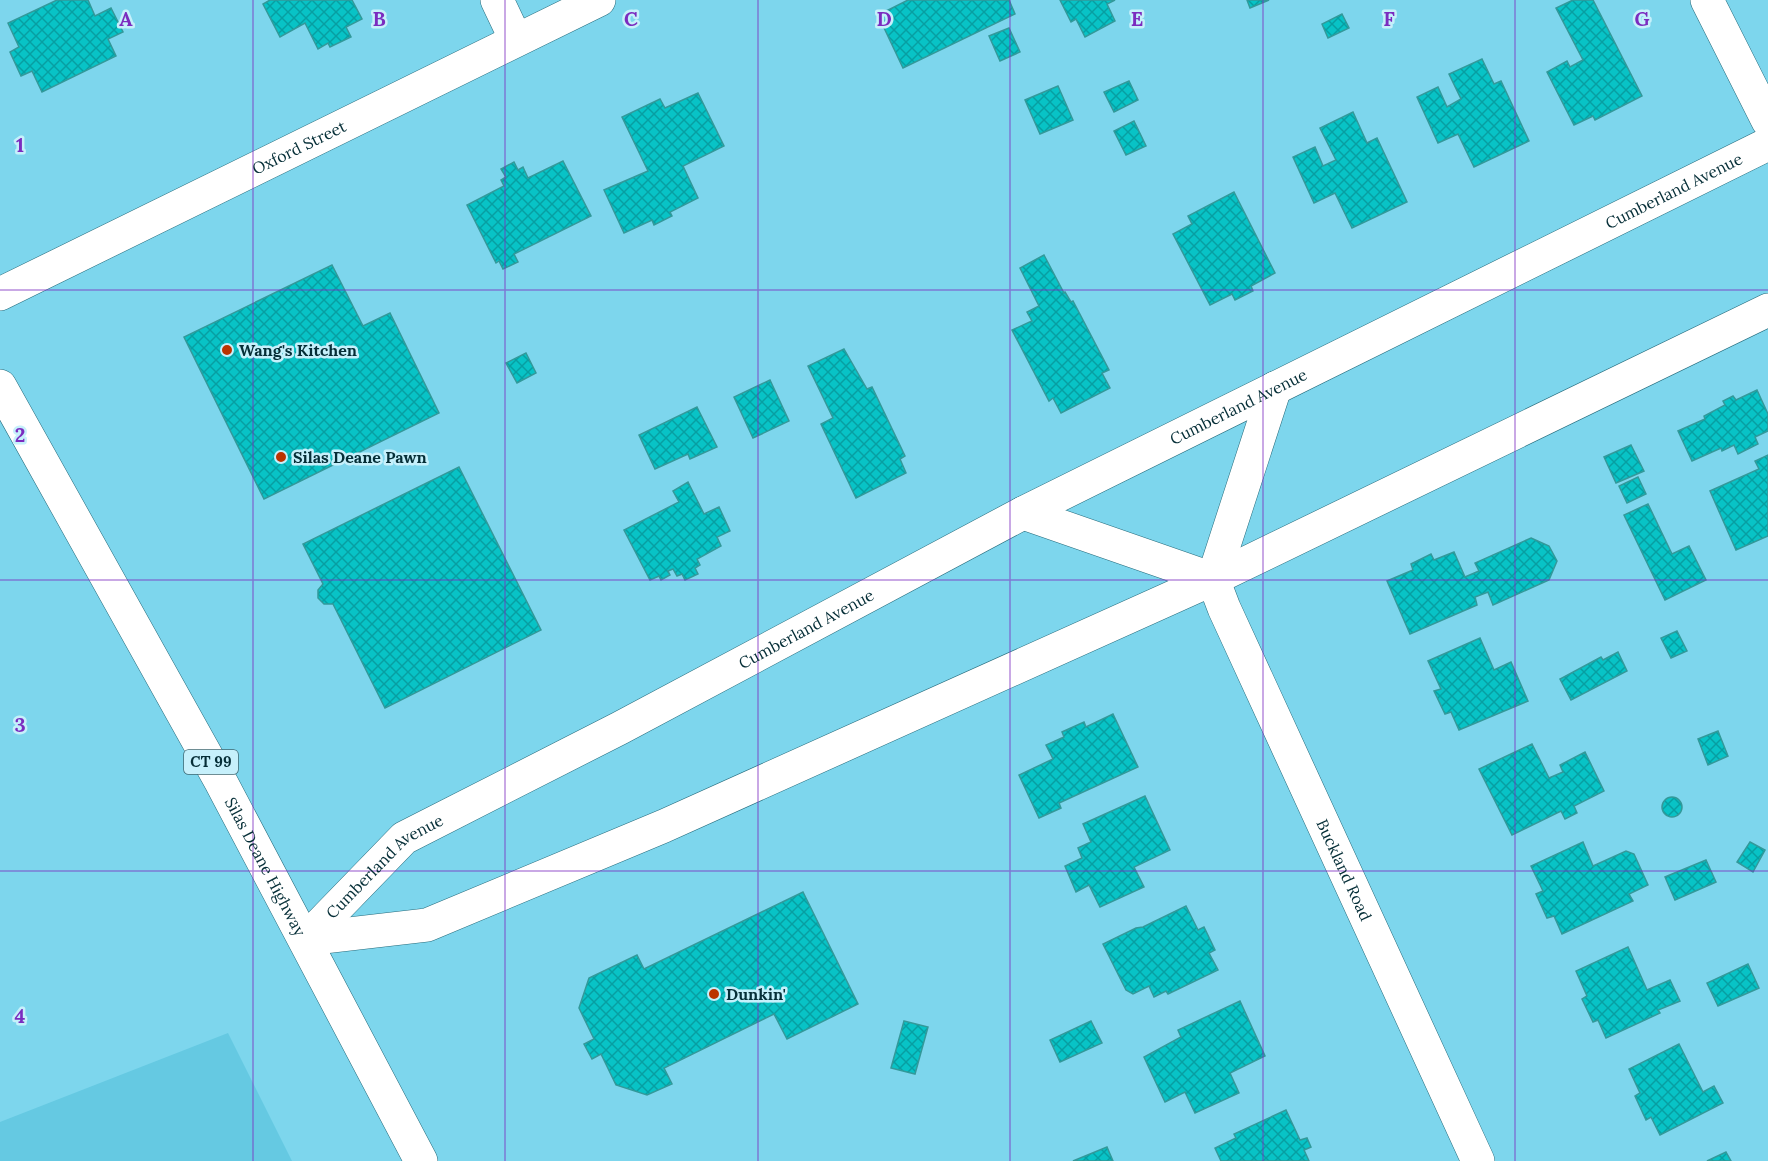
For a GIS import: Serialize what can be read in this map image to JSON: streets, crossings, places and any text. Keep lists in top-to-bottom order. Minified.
{"streets":{"street":["Oxford Street","Cumberland Avenue","CT 99","Silas Deane Highway","Buckland Road"]},"crossings":[["Cumberland Avenue","Silas Deane Highway"],["Cumberland Avenue","Buckland Road"]],"places":["Wang's Kitchen","Silas Deane Pawn","Dunkin'"],"grid":{"columns":["A","B","C","D","E","F","G"],"rows":["1","2","3","4"]}}
